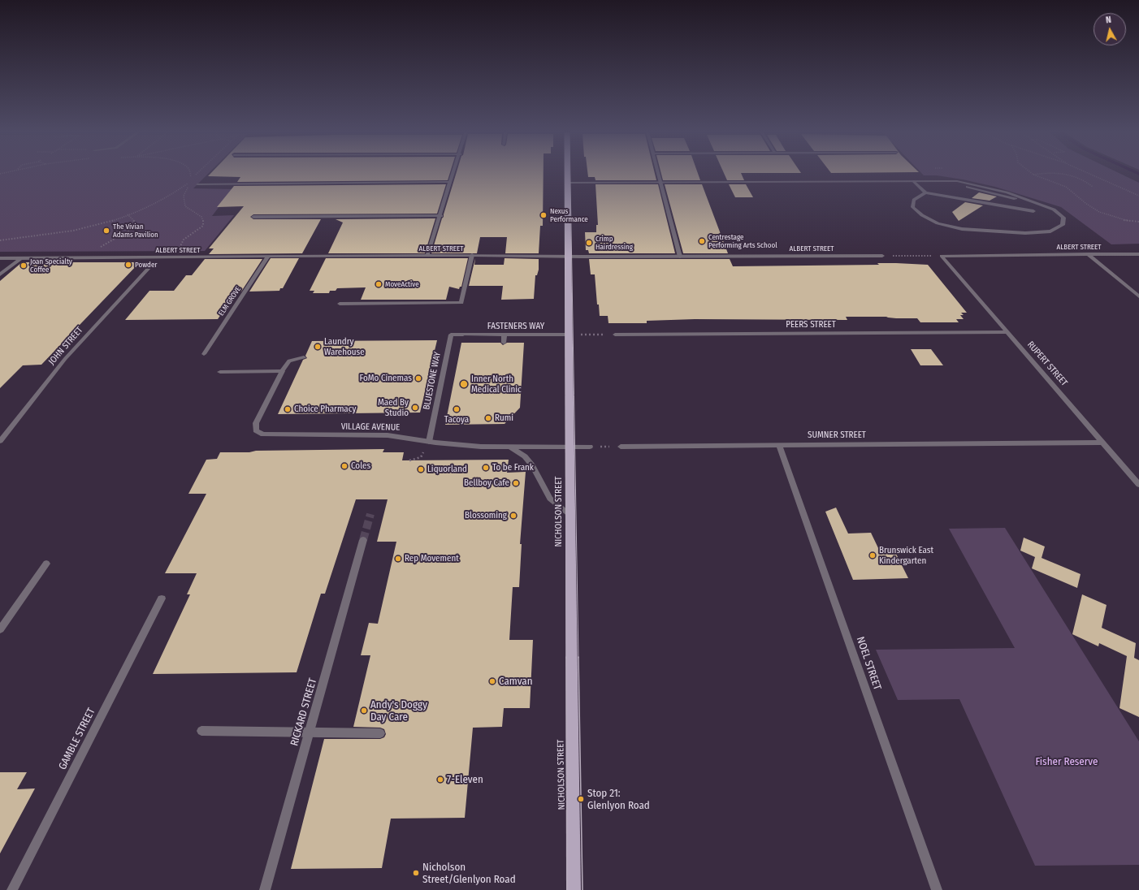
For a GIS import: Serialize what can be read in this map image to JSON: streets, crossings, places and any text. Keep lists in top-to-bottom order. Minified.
{"streets":{"main road":["NICHOLSON STREET"],"street":["ALBERT STREET","ELM GROVE","PEERS STREET","FASTENERS WAY","JOHN STREET","RUPERT STREET","BLUESTONE WAY","VILLAGE AVENUE","SUMNER STREET","NOEL STREET","RICKARD STREET","GAMBLE STREET"]},"crossings":[["ALBERT STREET","ELM GROVE"],["ALBERT STREET","JOHN STREET"],["ALBERT STREET","RUPERT STREET"],["ALBERT STREET","NICHOLSON STREET"],["PEERS STREET","RUPERT STREET"],["FASTENERS WAY","BLUESTONE WAY"],["FASTENERS WAY","NICHOLSON STREET"],["RUPERT STREET","SUMNER STREET"],["BLUESTONE WAY","VILLAGE AVENUE"],["VILLAGE AVENUE","NICHOLSON STREET"],["SUMNER STREET","NOEL STREET"]],"parks":["Fisher Reserve"],"places":["Nexus Performance","The Vivian Adams Pavilion","Centrestage Performing Arts School","Crimp Hairdressing","Powder","Joan Specialty Coffee","MoveActive","Laundry Warehouse","FoMo Cinemas","Inner North Medical Clinic","Maed By Studio","Choice Pharmacy","Tacoya","Rumi","Coles","To be Frank","Liquorland","Bellboy Cafe","Blossoming","Brunswick East Kindergarten","Rep Movement","Camvan","Andy's Doggy Day Care","7-Eleven","Stop 21: Glenlyon Road","Nicholson Street/Glenlyon Road"],"north":"top"}
